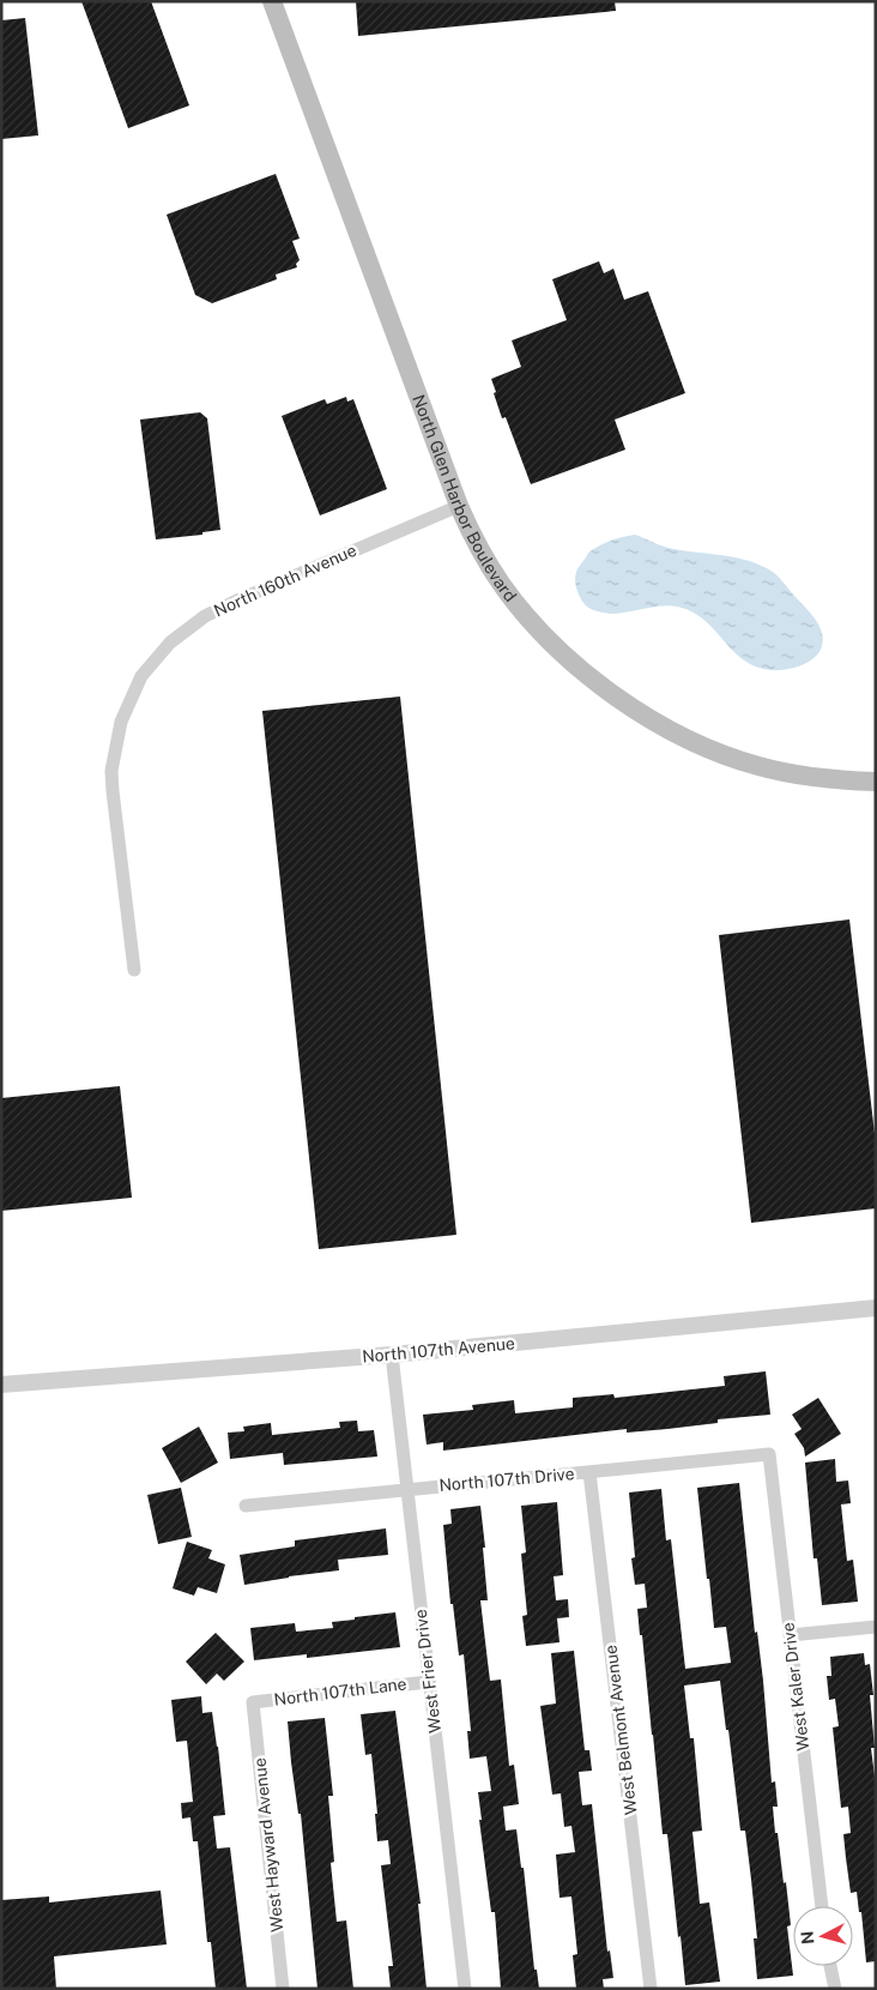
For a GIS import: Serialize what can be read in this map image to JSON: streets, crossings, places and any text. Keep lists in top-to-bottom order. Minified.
{"streets":{"main road":["North Glen Harbor Boulevard"],"street":["North 160th Avenue","North 107th Avenue","North 107th Drive","West Frier Drive","West Kaler Drive","North 107th Lane","West Belmont Avenue","West Hayward Avenue"]},"crossings":[["North Glen Harbor Boulevard","North 160th Avenue"],["North 107th Avenue","West Frier Drive"],["North 107th Drive","West Frier Drive"],["North 107th Drive","West Kaler Drive"],["North 107th Drive","West Belmont Avenue"],["West Frier Drive","North 107th Lane"],["North 107th Lane","West Hayward Avenue"]],"north":"left"}
